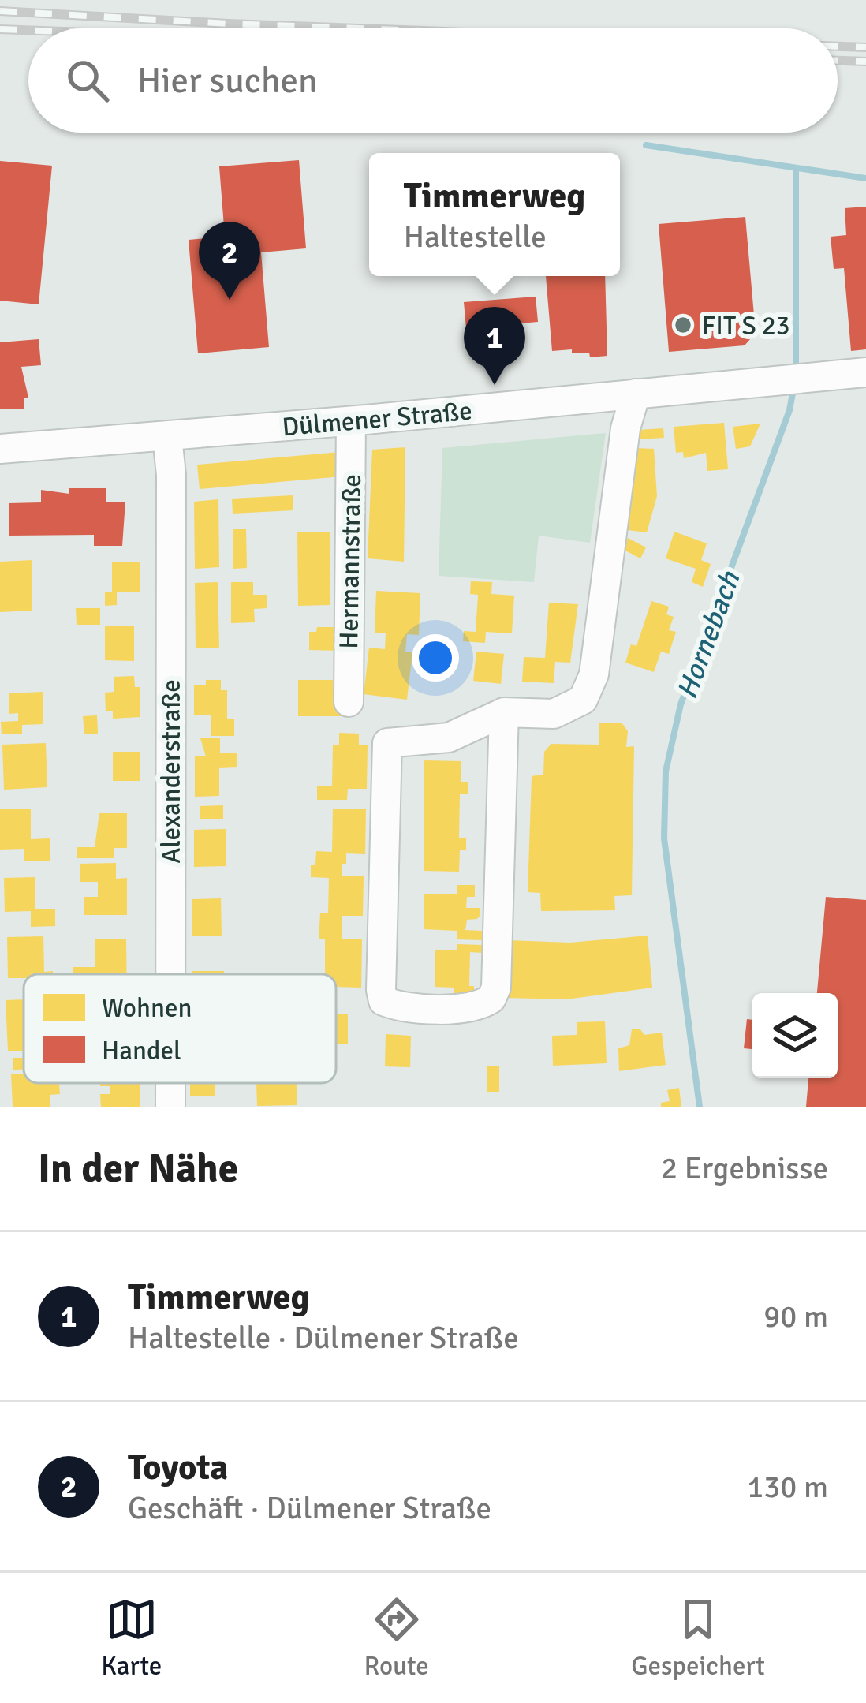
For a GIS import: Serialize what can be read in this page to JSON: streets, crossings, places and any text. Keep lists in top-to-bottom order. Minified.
{"streets":{"street":["Dülmener Straße","Hermannstraße","Alexanderstraße"]},"crossings":[["Dülmener Straße","Hermannstraße"],["Dülmener Straße","Alexanderstraße"]],"water":["Hornebach"],"places":["FIT S 23"],"legend":["Wohnen","Handel"],"page":{"search":"Hier suchen","popup":["Timmerweg","Haltestelle"],"pins":["2","1"],"heading":["In der Nähe","2 Ergebnisse"],"list":[{"mark":"1","name":"Timmerweg","note":"Haltestelle · Dülmener Straße","value":"90 m"},{"mark":"2","name":"Toyota","note":"Geschäft · Dülmener Straße","value":"130 m"}],"nav":["Karte","Route","Gespeichert"]}}
